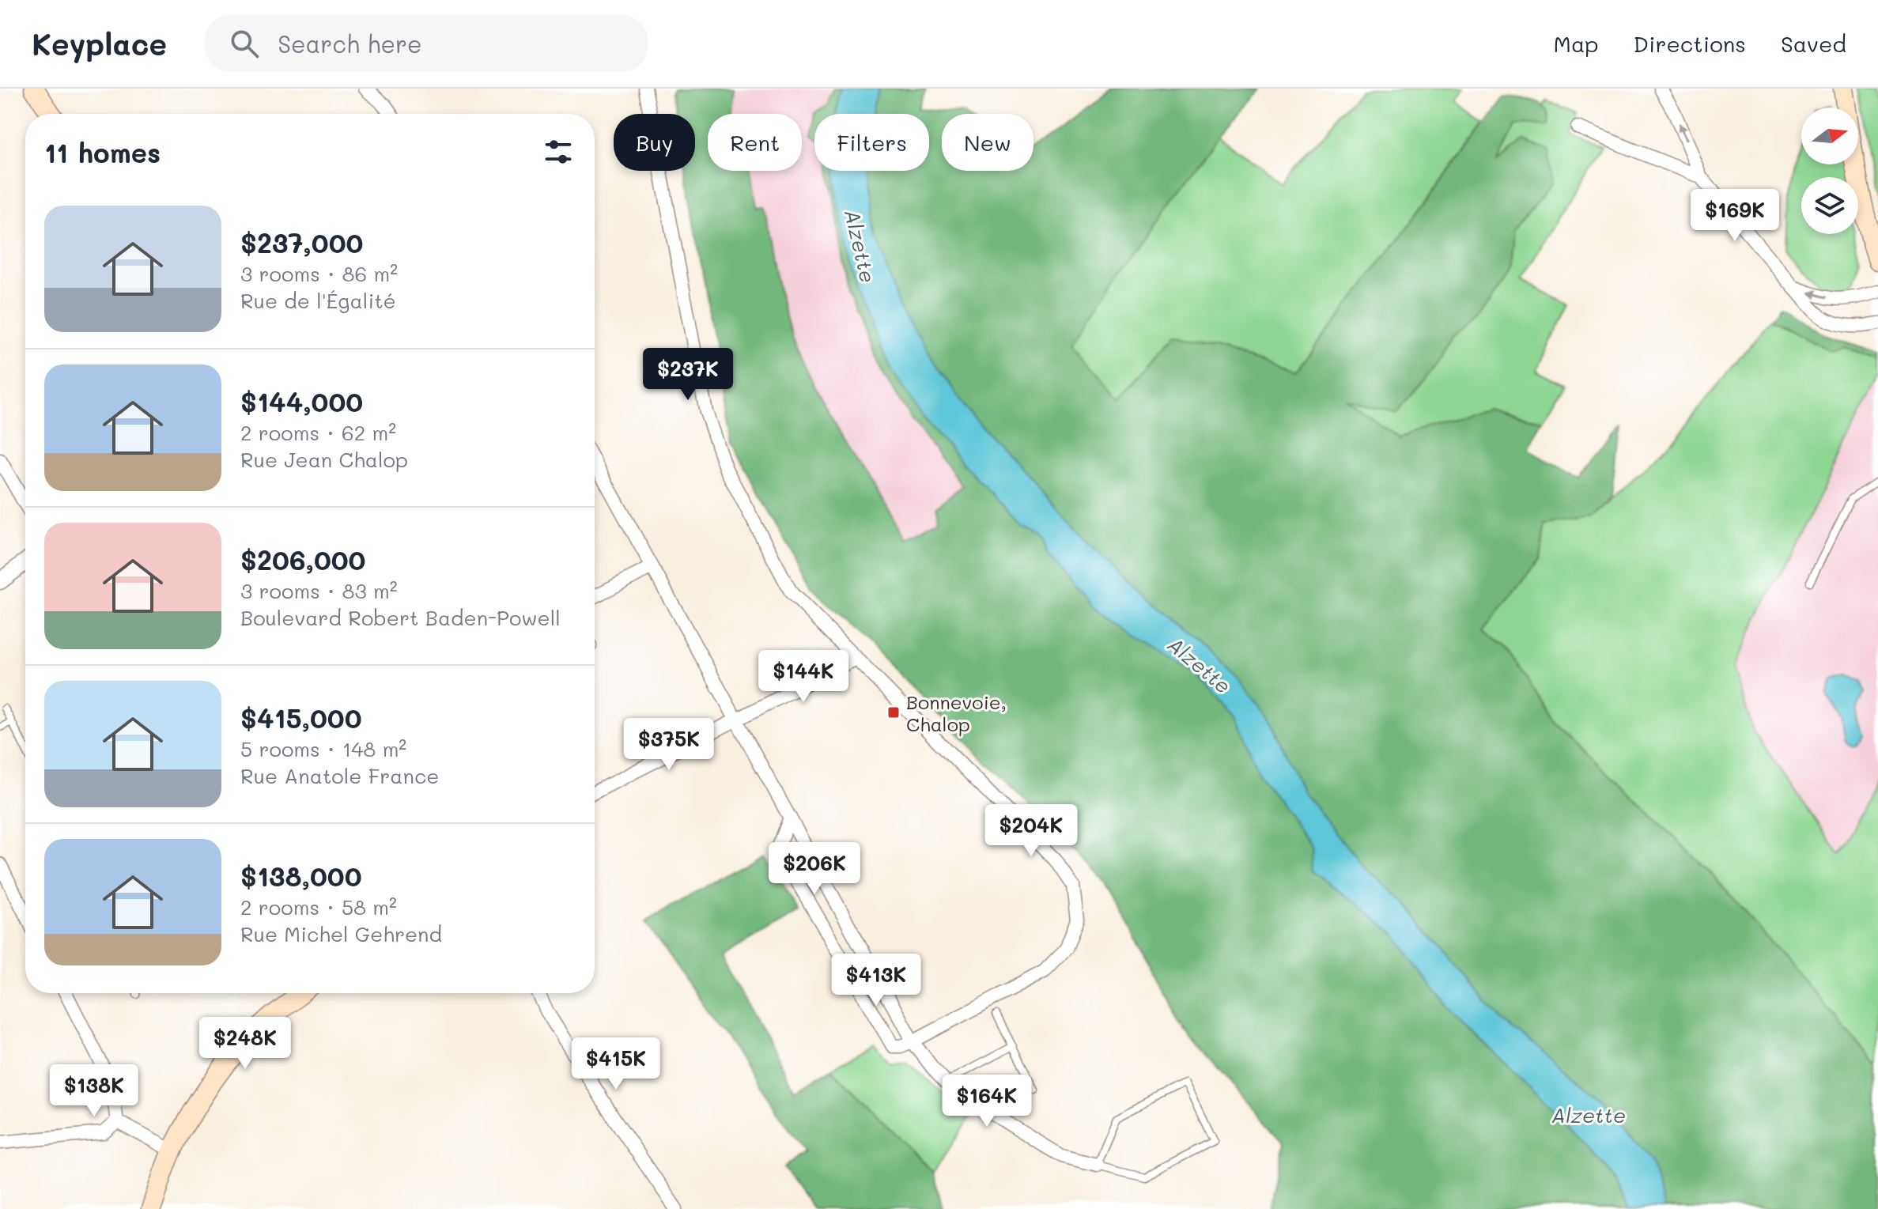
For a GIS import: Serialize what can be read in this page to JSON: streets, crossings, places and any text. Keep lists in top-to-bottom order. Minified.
{"water":["Alzette"],"places":{"transit":["Bonnevoie, Chalop"]},"north":"right","page":{"header":"Keyplace","search":"Search here","nav":["Map","Directions","Saved"],"chip":["Buy","Rent","Filters","New"],"heading":"11 homes","price":["$169K","$237K","$144K","$375K","$204K","$206K","$413K","$248K","$415K","$138K","$164K"],"list":[{"name":"$237,000","note":"3 rooms · 86 m² · Rue de l'Égalité"},{"name":"$144,000","note":"2 rooms · 62 m² · Rue Jean Chalop"},{"name":"$206,000","note":"3 rooms · 83 m² · Boulevard Robert Baden-Powell"},{"name":"$415,000","note":"5 rooms · 148 m² · Rue Anatole France"},{"name":"$138,000","note":"2 rooms · 58 m² · Rue Michel Gehrend"}]}}
